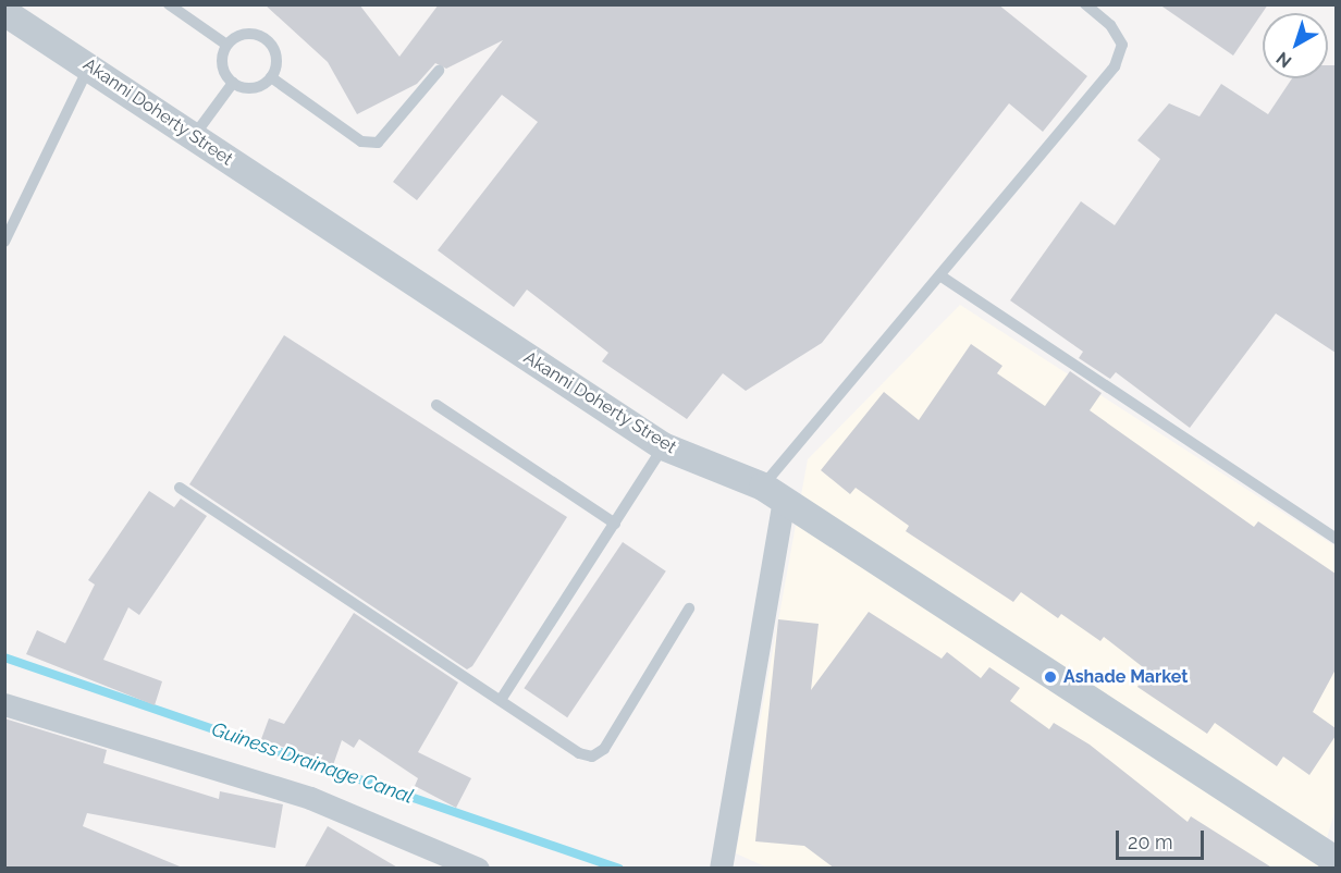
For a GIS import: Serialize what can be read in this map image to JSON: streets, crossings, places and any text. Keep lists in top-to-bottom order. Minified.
{"streets":{"street":["Akanni Doherty Street"]},"water":["Guiness Drainage Canal"],"places":["Ashade Market"],"scale_bar":"20 m","north":"bottom left"}
